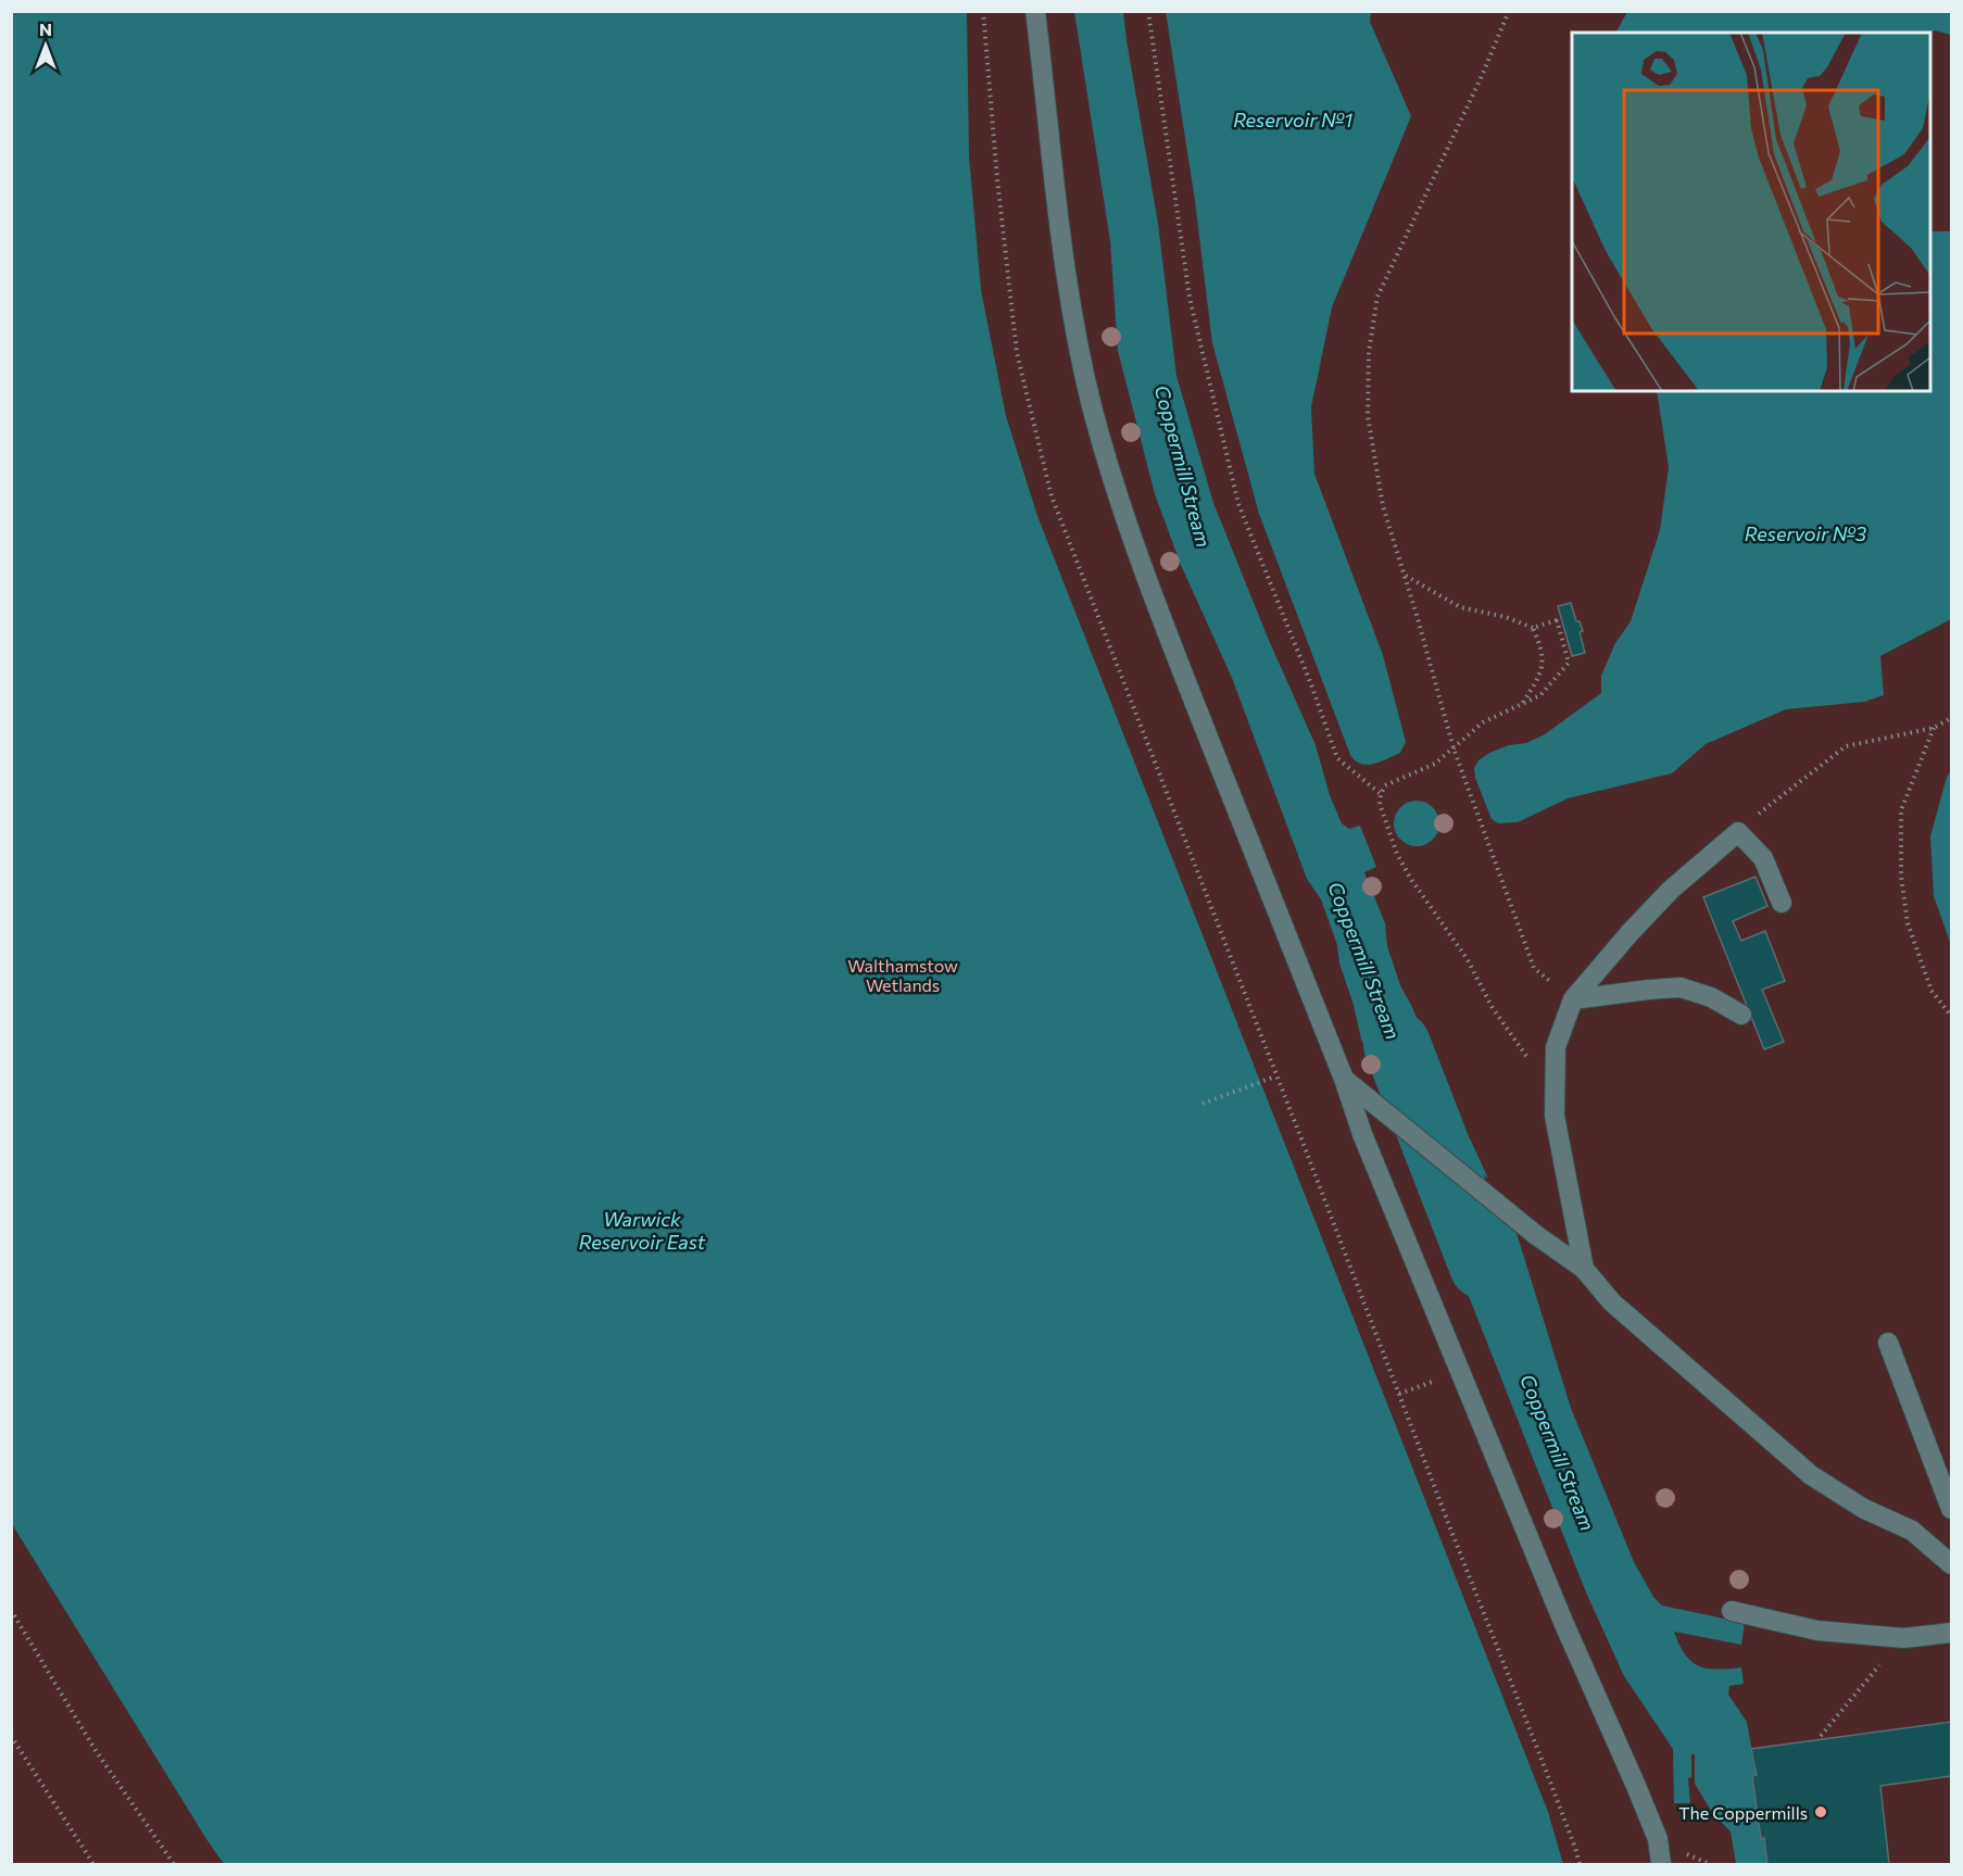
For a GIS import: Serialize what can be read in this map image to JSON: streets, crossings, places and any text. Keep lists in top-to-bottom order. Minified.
{"water":["Reservoir №1","Coppermill Stream","Reservoir №3","Warwick Reservoir East"],"parks":["Walthamstow Wetlands"],"places":["The Coppermills"],"north":"top"}
